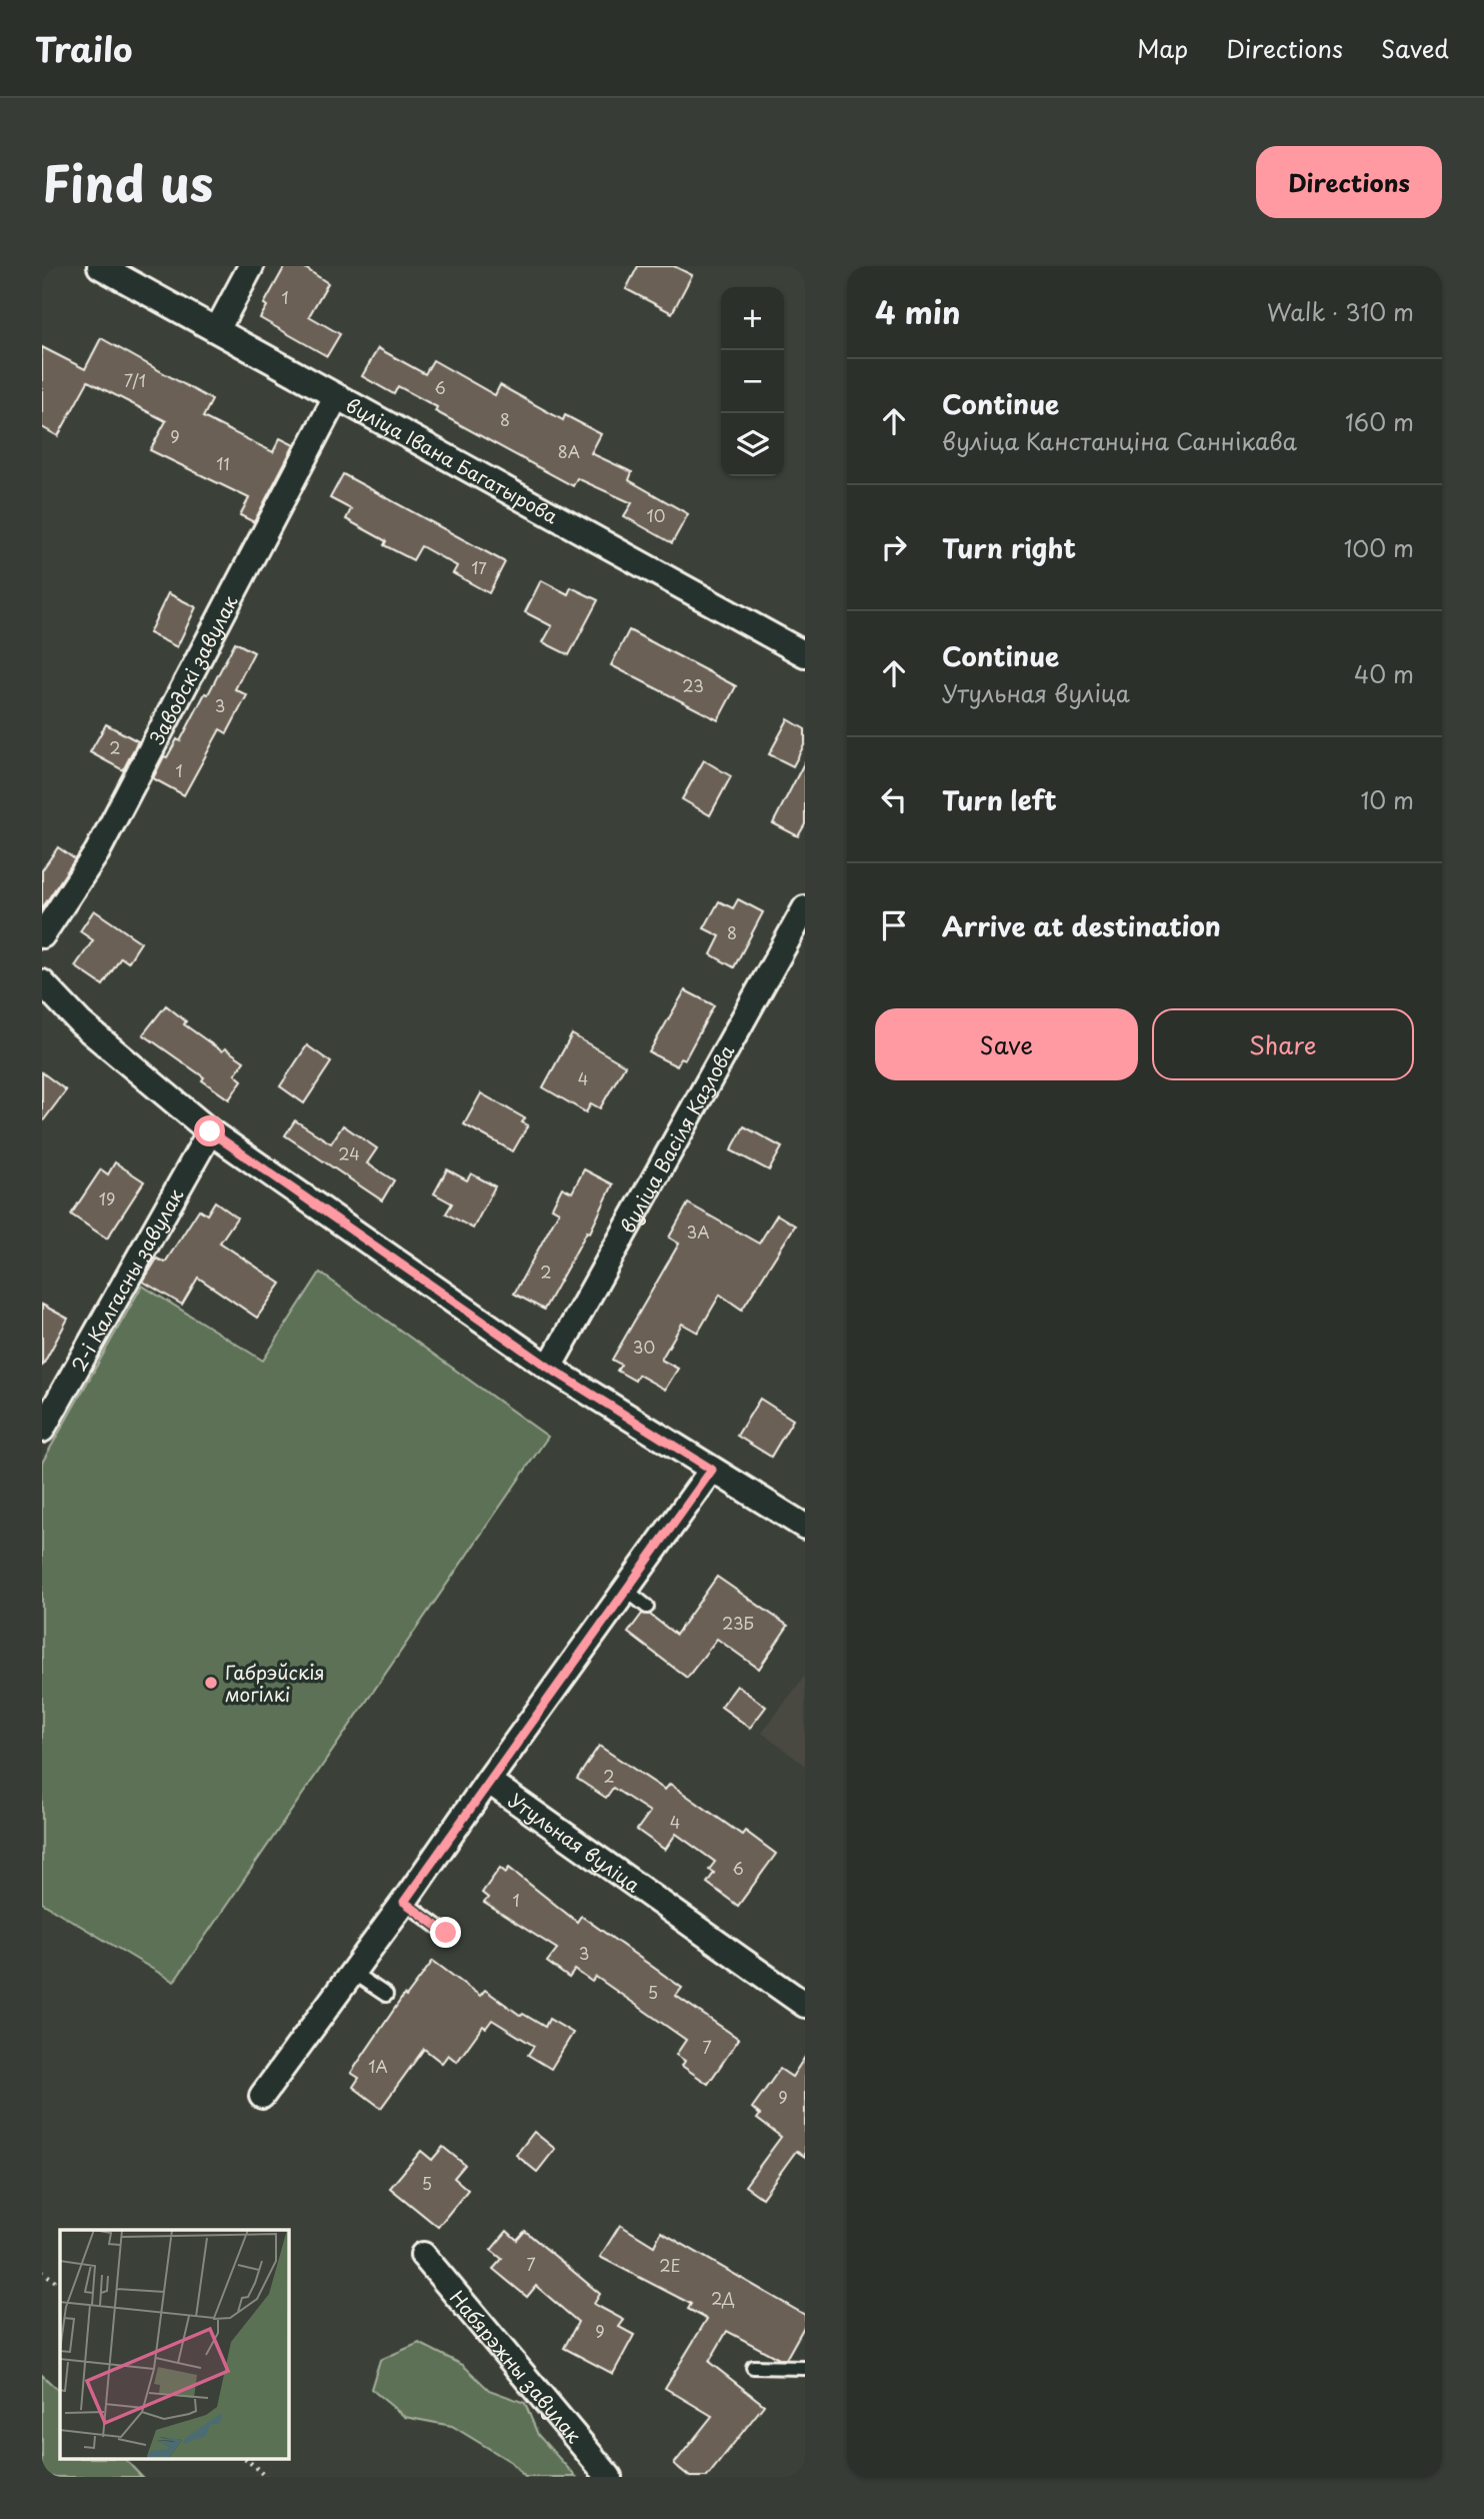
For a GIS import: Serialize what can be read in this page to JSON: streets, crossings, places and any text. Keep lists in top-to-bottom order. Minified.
{"streets":{"street":["вуліца Івана Багатырова","Заводскі завулак","вуліца Васіля Казлова","2-і Калгасны завулак","Утульная вуліца","Набярэжны завулак"]},"crossings":[["вуліца Івана Багатырова","Заводскі завулак"]],"places":["Габрэйскія могілкі"],"house_numbers":["1","7/1","6","8","9","8А","11","10","17","23","3","2","1","8","4","24","19","3А","2","30","23Б","2","4","6","1","3","5","7","1А","9","5","7","2Е","2Д","9"],"page":{"header":"Trailo","nav":["Map","Directions","Saved"],"title":"Find us","buttons":["Directions",["Save","Share"]],"heading":["4 min","Walk · 310 m"],"map_buttons":["+","−"],"list":[["Continue","вуліца Канстанціна Саннікава","160 m"],["Turn right","100 m"],["Continue","Утульная вуліца","40 m"],["Turn left","10 m"],"Arrive at destination"]}}
